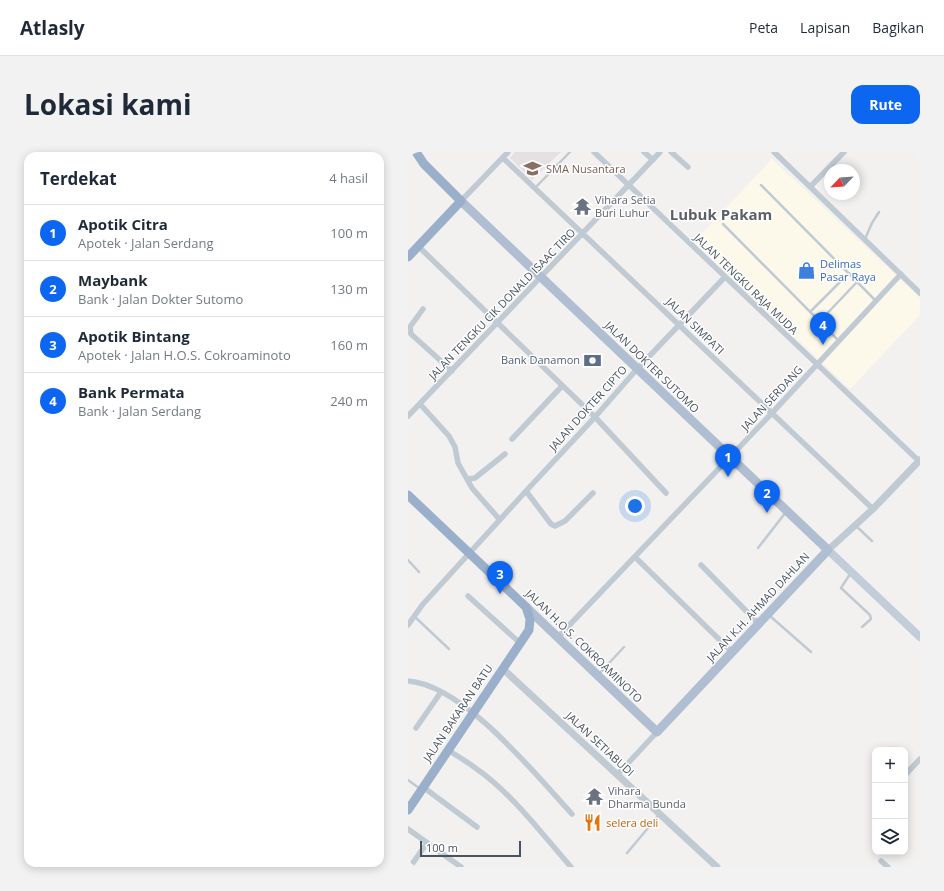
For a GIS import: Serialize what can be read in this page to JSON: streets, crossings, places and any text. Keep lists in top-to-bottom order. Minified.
{"streets":{"highway":["JALAN H.O.S. COKROAMINOTO","JALAN BAKARAN BATU"],"main road":["JALAN DOKTER SUTOMO","JALAN K.H. AHMAD DAHLAN"],"street":["JALAN TENGKU RAJA MUDA","JALAN TENGKU CIK DONALD ISAAC TIRO","JALAN SIMPATI","JALAN SERDANG","JALAN DOKTER CIPTO","JALAN SETIABUDI"]},"crossings":[["JALAN TENGKU RAJA MUDA","JALAN TENGKU CIK DONALD ISAAC TIRO"],["JALAN TENGKU RAJA MUDA","JALAN SERDANG"],["JALAN TENGKU RAJA MUDA","JALAN DOKTER CIPTO"],["JALAN TENGKU RAJA MUDA","JALAN K.H. AHMAD DAHLAN"],["JALAN TENGKU CIK DONALD ISAAC TIRO","JALAN SIMPATI"],["JALAN TENGKU CIK DONALD ISAAC TIRO","JALAN DOKTER SUTOMO"],["JALAN SIMPATI","JALAN SERDANG"],["JALAN SIMPATI","JALAN DOKTER CIPTO"],["JALAN SIMPATI","JALAN K.H. AHMAD DAHLAN"],["JALAN DOKTER SUTOMO","JALAN SERDANG"],["JALAN DOKTER SUTOMO","JALAN DOKTER CIPTO"],["JALAN DOKTER SUTOMO","JALAN K.H. AHMAD DAHLAN"],["JALAN SERDANG","JALAN H.O.S. COKROAMINOTO"],["JALAN DOKTER CIPTO","JALAN H.O.S. COKROAMINOTO"],["JALAN K.H. AHMAD DAHLAN","JALAN H.O.S. COKROAMINOTO"],["JALAN K.H. AHMAD DAHLAN","JALAN SETIABUDI"],["JALAN BAKARAN BATU","JALAN SETIABUDI"]],"districts":["Lubuk Pakam"],"places":{"school or university":["SMA Nusantara"],"temple":["Vihara Setia Buri Luhur","Vihara Dharma Bunda"],"shop":["Delimas Pasar Raya"],"bank":["Bank Danamon"],"restaurant":["selera deli"]},"scale_bar":"100 m","north":"bottom left","page":{"header":"Atlasly","nav":["Peta","Lapisan","Bagikan"],"title":"Lokasi kami","buttons":"Rute","heading":["Terdekat","4 hasil"],"list":[{"mark":"1","name":"Apotik Citra","note":"Apotek · Jalan Serdang","value":"100 m"},{"mark":"2","name":"Maybank","note":"Bank · Jalan Dokter Sutomo","value":"130 m"},{"mark":"3","name":"Apotik Bintang","note":"Apotek · Jalan H.O.S. Cokroaminoto","value":"160 m"},{"mark":"4","name":"Bank Permata","note":"Bank · Jalan Serdang","value":"240 m"}],"pins":["4","1","2","3"],"map_buttons":["+","−"],"scale":"100 m"}}
